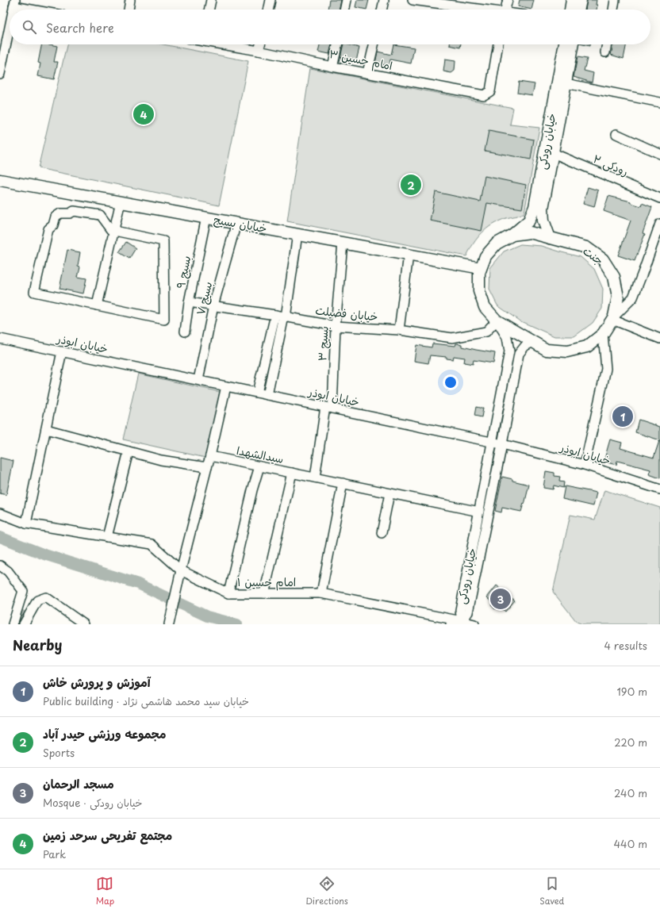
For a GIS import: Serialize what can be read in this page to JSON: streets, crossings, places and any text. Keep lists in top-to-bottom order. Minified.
{"streets":{"main road":["خیابان رودکی","خیابان بسیج","جنت"],"street":["امام حسین ۳","رودکی ۲","بسیج ۹","بسیج ۷","خیابان فضیلت","خیابان ابوذر","بسیج ۳","سیدالشهدا","امام حسین ۱"]},"crossings":[["خیابان رودکی","رودکی ۲"],["خیابان رودکی","جنت"],["خیابان رودکی","خیابان فضیلت"],["خیابان رودکی","خیابان ابوذر"],["خیابان رودکی","سیدالشهدا"],["خیابان رودکی","امام حسین ۱"],["خیابان بسیج","جنت"],["خیابان بسیج","بسیج ۹"],["خیابان بسیج","بسیج ۷"],["خیابان بسیج","بسیج ۳"],["جنت","خیابان فضیلت"],["بسیج ۹","خیابان فضیلت"],["بسیج ۷","خیابان فضیلت"],["بسیج ۷","خیابان ابوذر"],["خیابان فضیلت","بسیج ۳"],["خیابان ابوذر","بسیج ۳"],["بسیج ۳","سیدالشهدا"]],"page":{"search":"Search here","pins":["4","2","1","3"],"heading":["Nearby","4 results"],"list":[{"mark":"1","name":"آموزش و پرورش خاش","note":"Public building · خیابان سید محمد هاشمی نژاد","value":"190 m"},{"mark":"2","name":"مجموعه ورزشی حیدر آباد","note":"Sports","value":"220 m"},{"mark":"3","name":"مسجد الرحمان","note":"Mosque · خیابان رودکی","value":"240 m"},{"mark":"4","name":"مجتمع تفریحی سرحد زمین","note":"Park","value":"440 m"}],"nav":["Map","Directions","Saved"]}}
